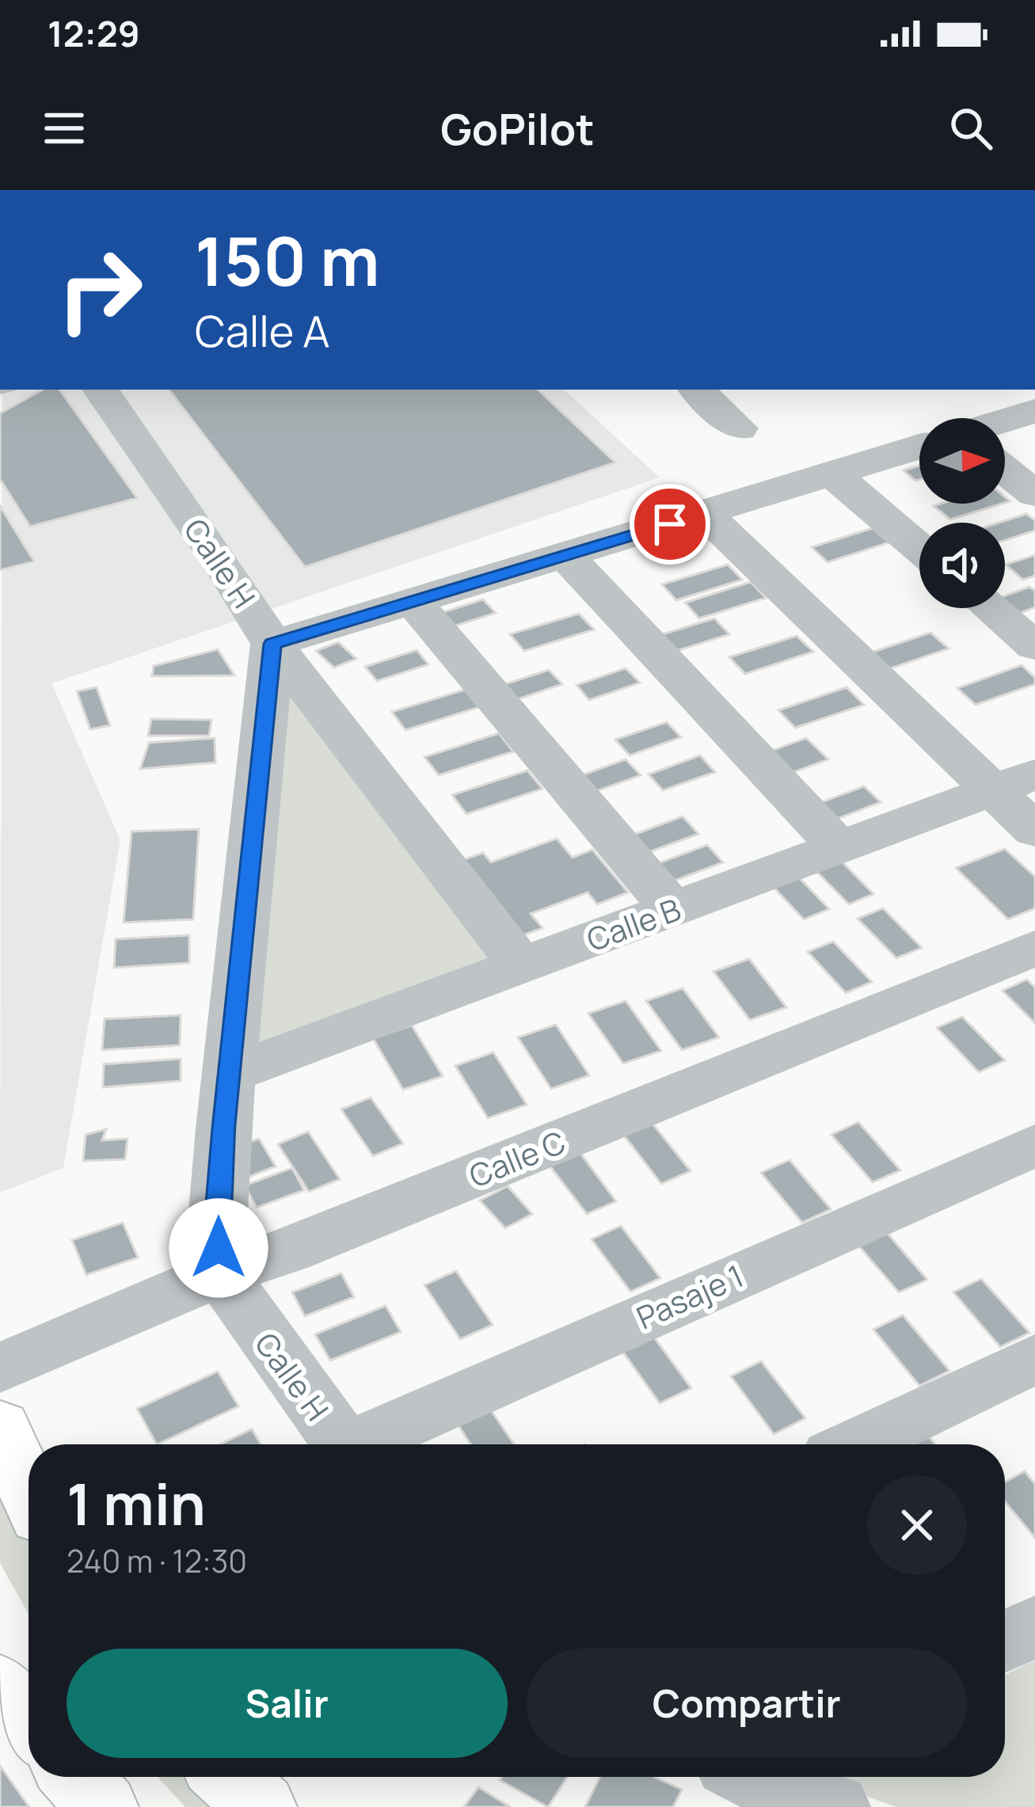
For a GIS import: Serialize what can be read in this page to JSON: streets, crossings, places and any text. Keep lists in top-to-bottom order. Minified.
{"streets":{"street":["Calle H","Calle B","Calle C","Pasaje 1"]},"crossings":[["Calle H","Calle B"],["Calle H","Calle C"]],"north":"right","page":{"status":"12:29","header":"GoPilot","turn":["150 m","Calle A"],"heading":["1 min","240 m · 12:30"],"buttons":["Salir","Compartir"]}}
